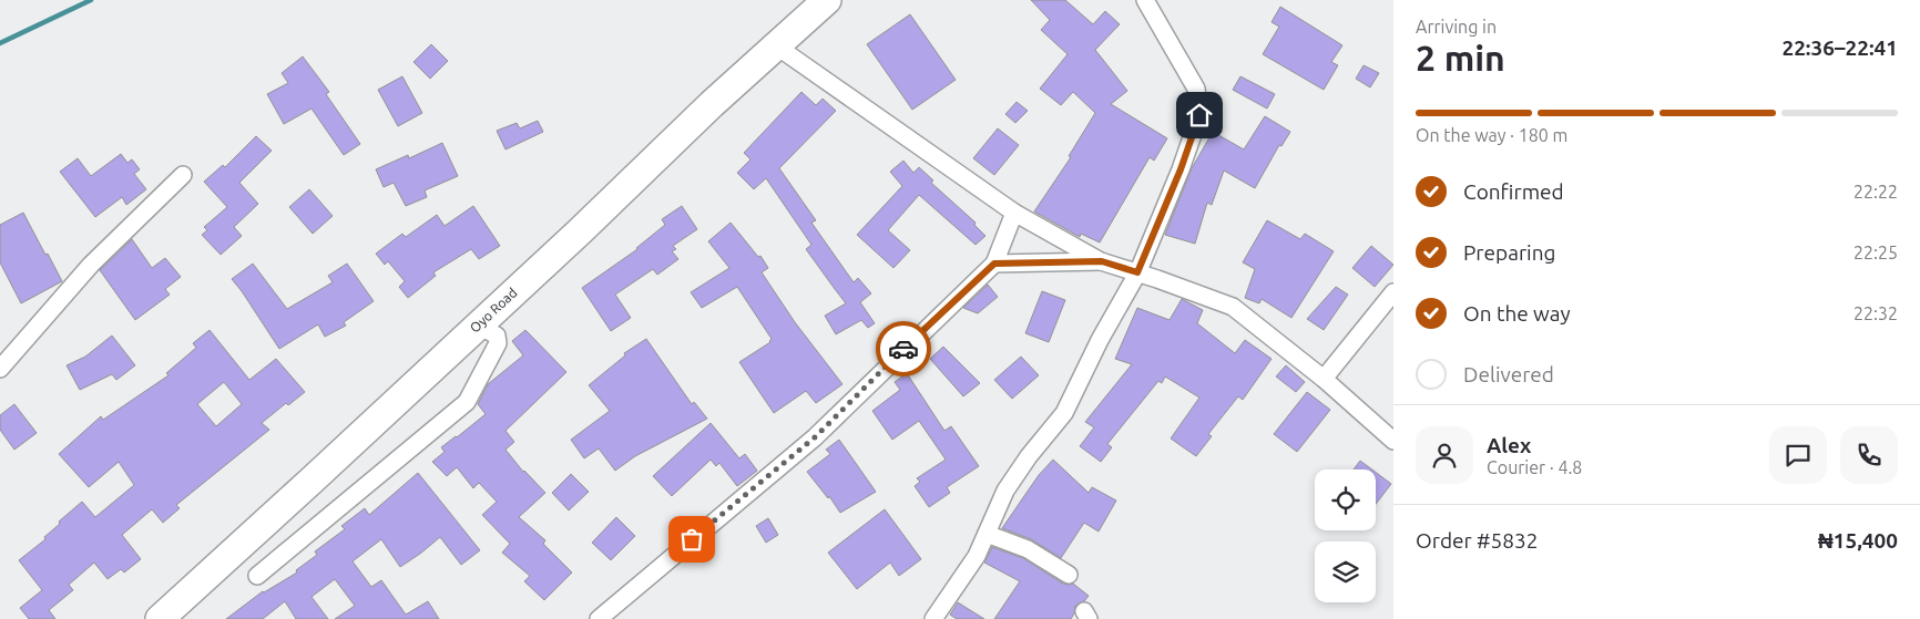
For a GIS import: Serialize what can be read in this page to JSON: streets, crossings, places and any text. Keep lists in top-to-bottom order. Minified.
{"streets":{"highway":["Oyo Road"]},"page":{"heading":["2 min","Arriving in","22:36–22:41"],"panel":["Alex","Courier · 4.8","Order #5832","₦15,400"],"bar":"On the way · 180 m","list":[["Confirmed","22:22"],["Preparing","22:25"],["On the way","22:32"],"Delivered"]}}
